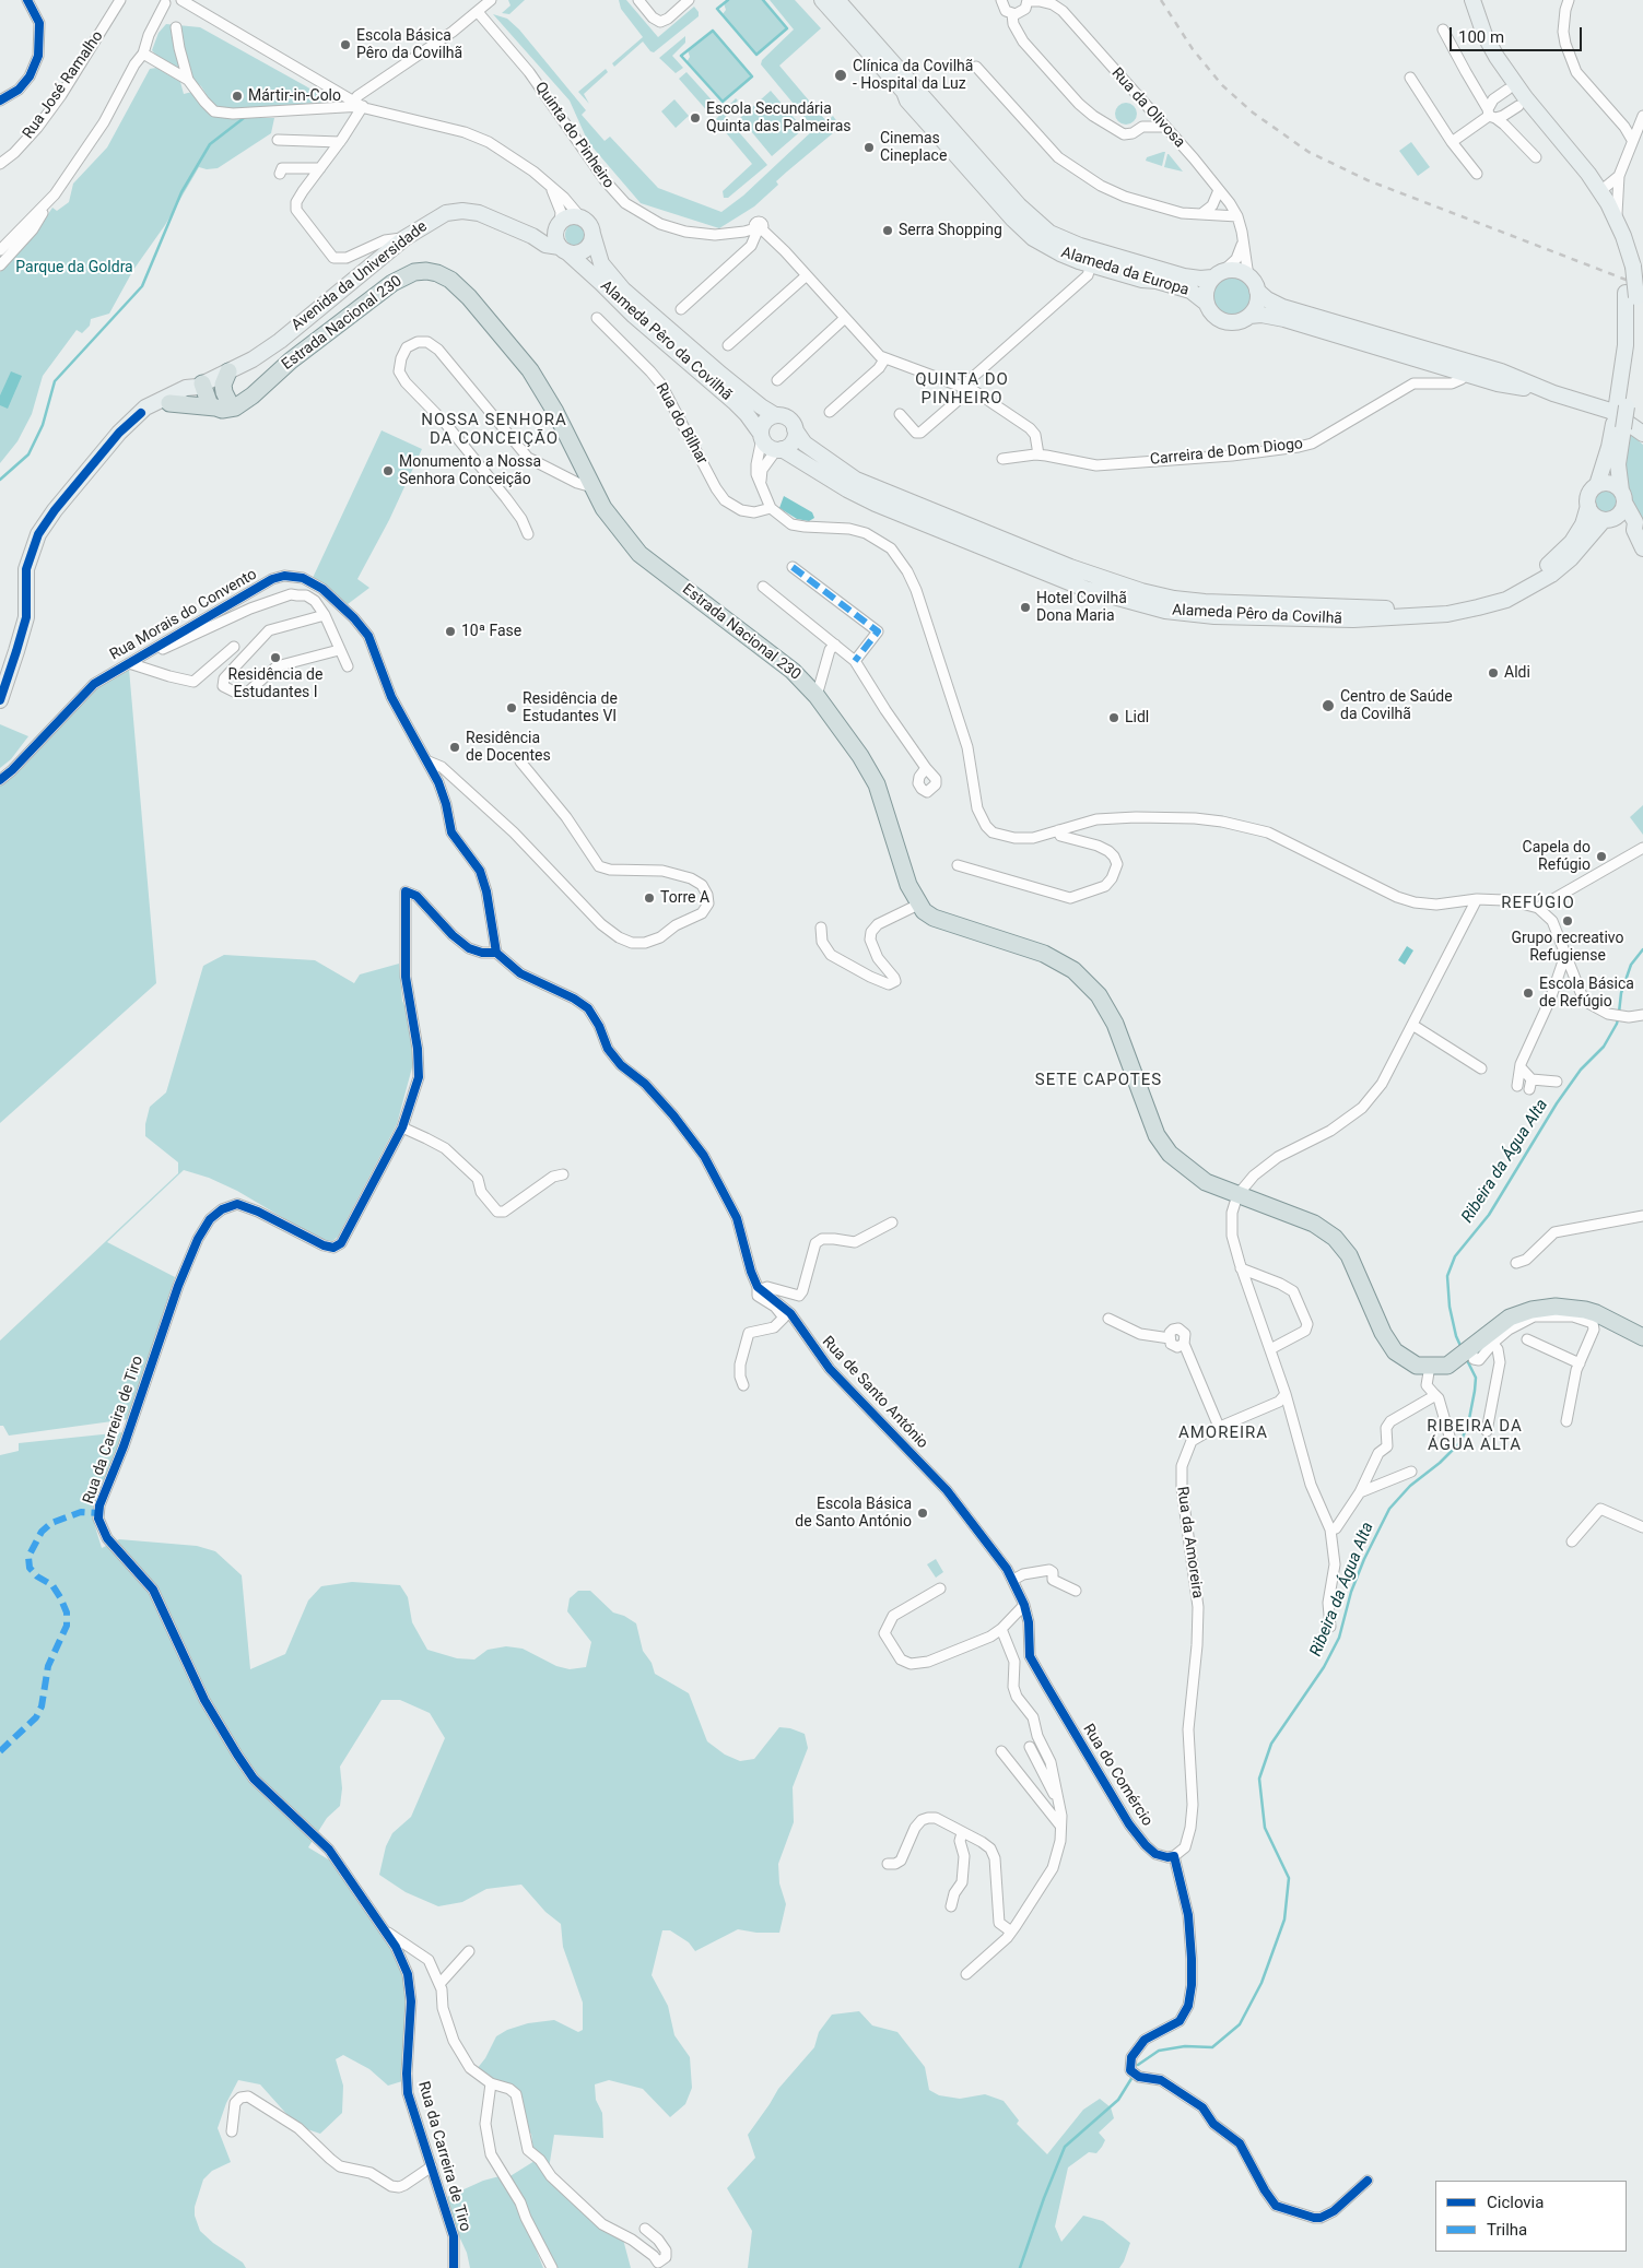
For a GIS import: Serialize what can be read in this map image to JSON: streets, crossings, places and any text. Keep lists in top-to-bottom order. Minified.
{"streets":{"main road":["Alameda da Europa","Avenida da Universidade","Estrada Nacional 230","Alameda Pêro da Covilhã"],"street":["Rua José Ramalho","Rua da Olivosa","Quinta do Pinheiro","Rua do Bilhar","Carreira de Dom Diogo","Rua Morais do Convento","Rua de Santo António","Rua da Carreira de Tiro","Rua da Amoreira","Rua do Comércio"]},"crossings":[["Rua da Olivosa","Alameda da Europa"],["Alameda da Europa","Carreira de Dom Diogo"],["Avenida da Universidade","Alameda Pêro da Covilhã"],["Rua Morais do Convento","Rua da Carreira de Tiro"],["Rua de Santo António","Rua do Comércio"],["Rua da Amoreira","Rua do Comércio"]],"districts":["QUINTA DO PINHEIRO","NOSSA SENHORA DA CONCEIÇÃO","REFÚGIO","SETE CAPOTES","RIBEIRA DA ÁGUA ALTA","AMOREIRA"],"water":["Ribeira da Água Alta"],"parks":["Parque da Goldra"],"places":["Escola Básica Pêro da Covilhã","Clínica da Covilhã - Hospital da Luz","Mártir-in-Colo","Escola Secundária Quinta das Palmeiras","Cinemas Cineplace","Serra Shopping","Monumento a Nossa Senhora Conceição","Hotel Covilhã Dona Maria","10ª Fase","Residência de Estudantes I","Aldi","Centro de Saúde da Covilhã","Residência de Estudantes VI","Lidl","Residência de Docentes","Capela do Refúgio","Torre A","Grupo recreativo Refugiense","Escola Básica de Refúgio","Escola Básica de Santo António"],"legend":["Ciclovia","Trilha"],"scale_bar":"100 m"}
